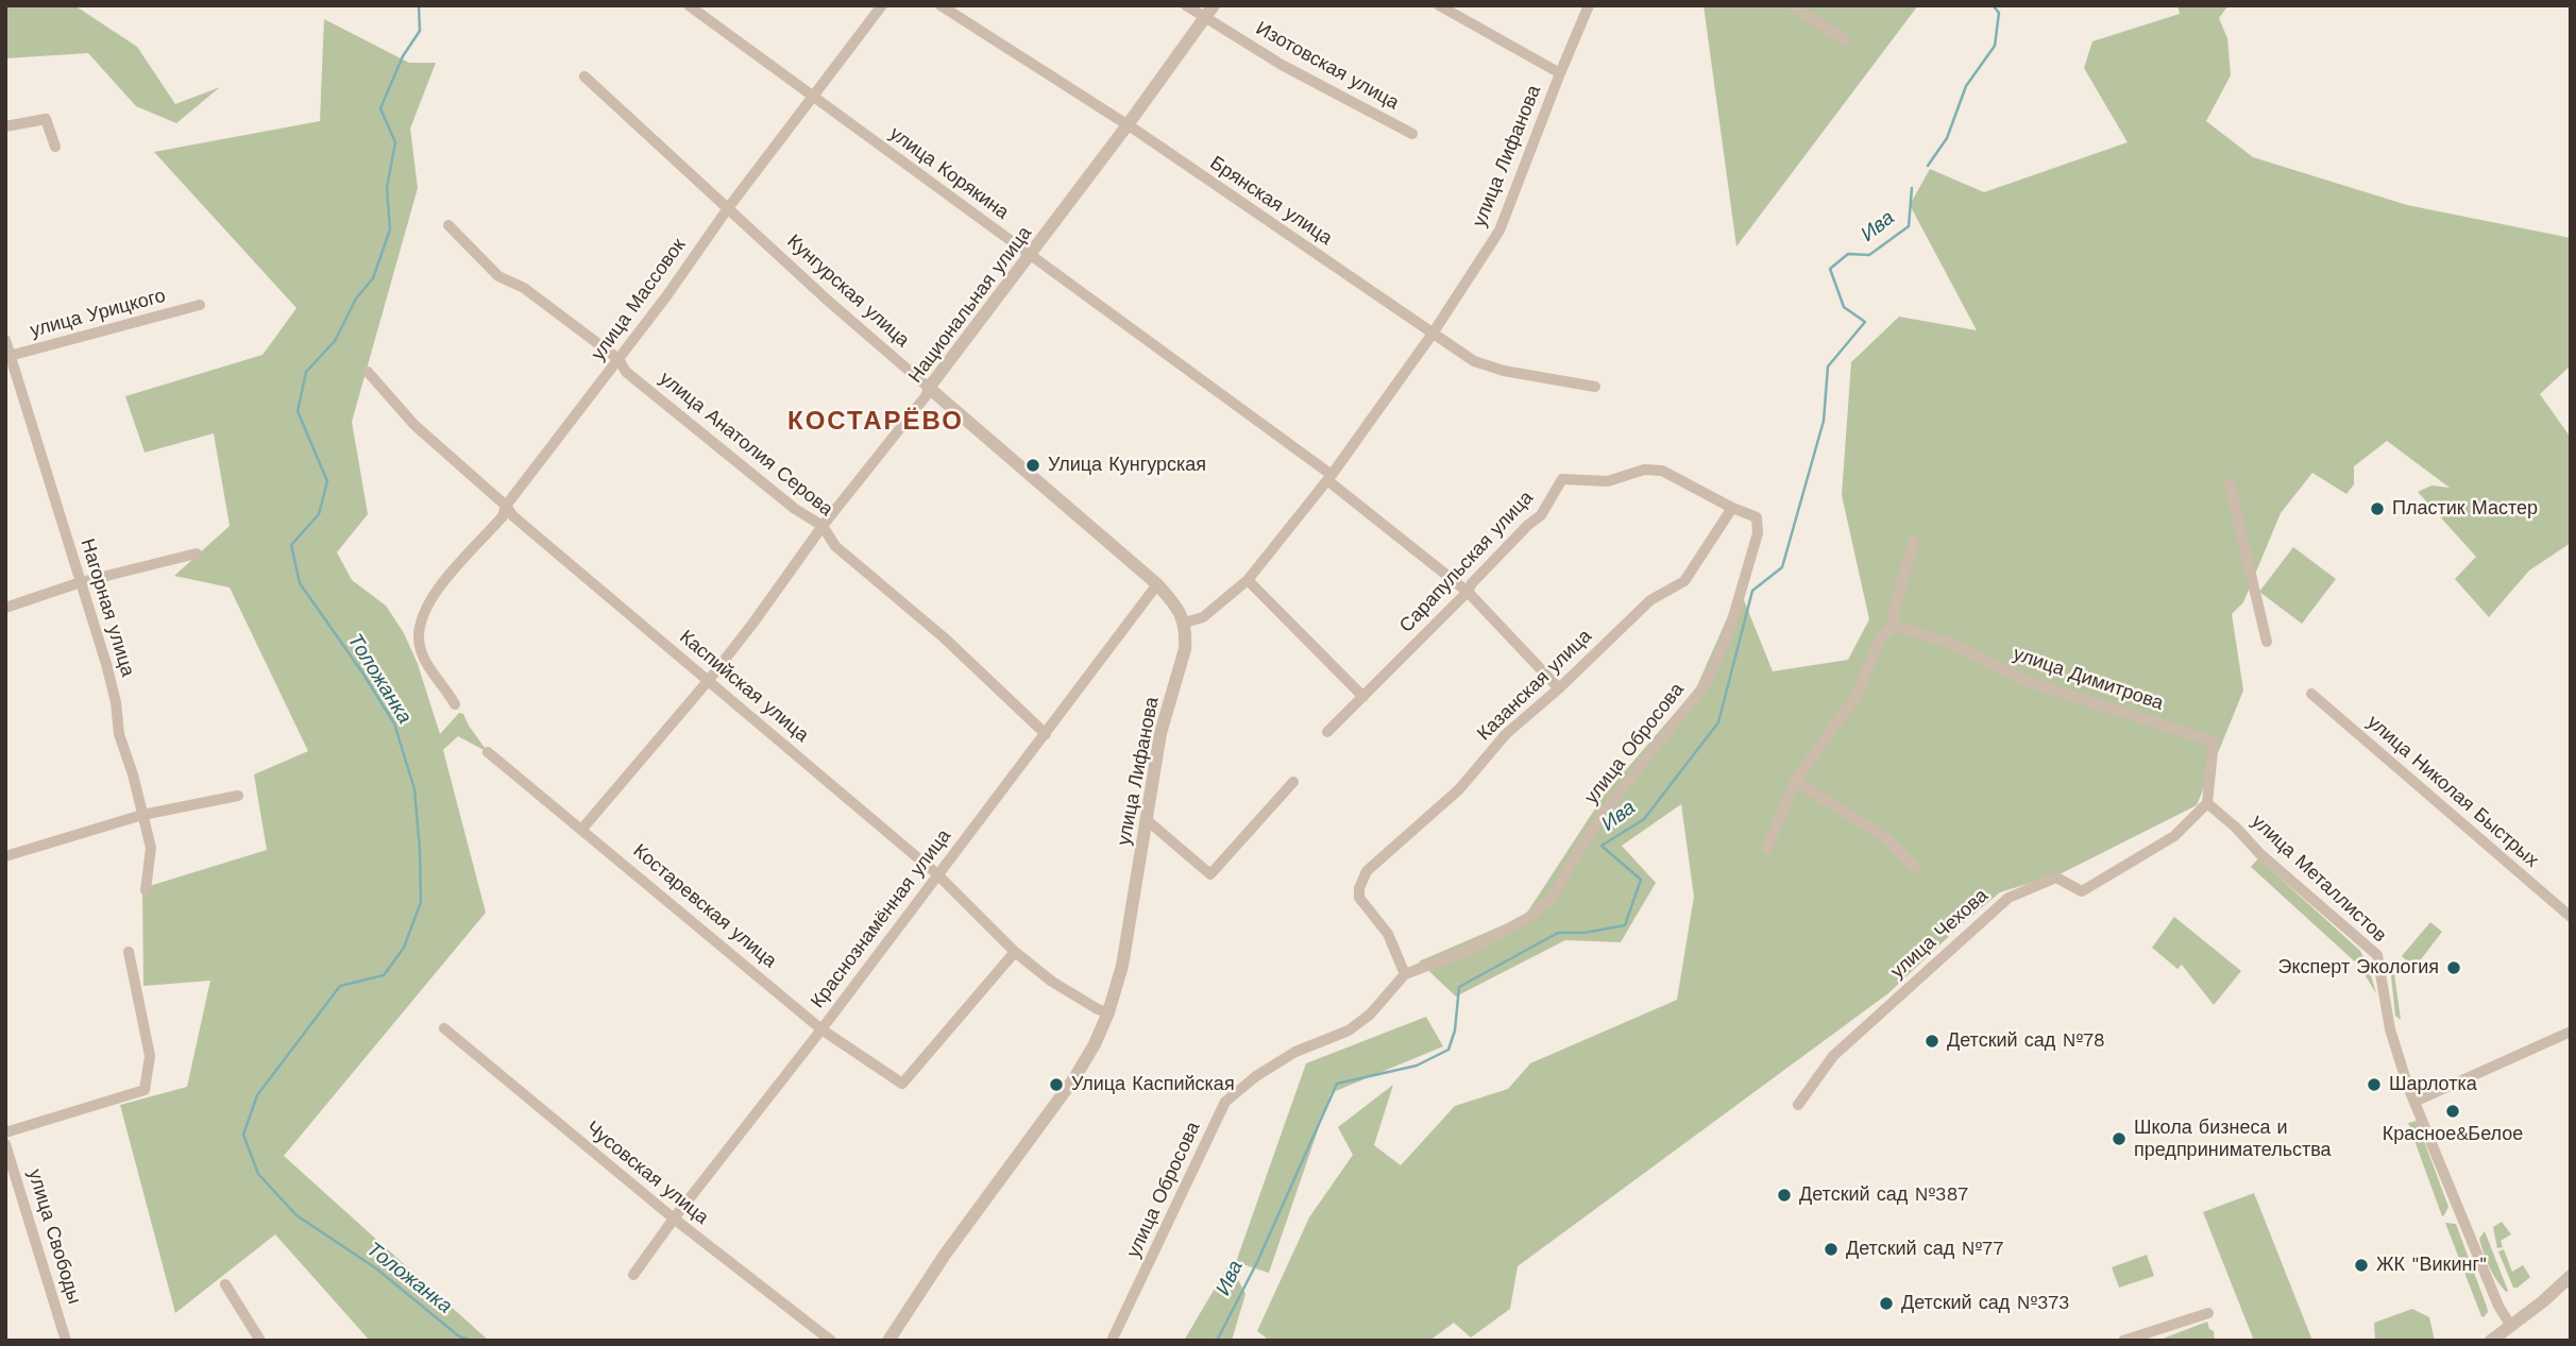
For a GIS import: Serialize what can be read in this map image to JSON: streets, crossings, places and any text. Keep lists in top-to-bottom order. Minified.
{"streets":{"street":["Изотовская улица","улица Лифанова","улица Корякина","Брянская улица","Кунгурская улица","улица Массовок","Национальная улица","улица Урицкого","улица Анатолия Серова","Сарапульская улица","Нагорная улица","улица Димитрова","Казанская улица","Каспийская улица","улица Обросова","улица Николая Быстрых","улица Металлистов","Костаревская улица","Краснознамённая улица","улица Чехова","Чусовская улица","улица Свободы"]},"crossings":[["Изотовская улица","Национальная улица"],["улица Лифанова","улица Корякина"],["улица Лифанова","Брянская улица"],["улица Лифанова","Кунгурская улица"],["улица Лифанова","Каспийская улица"],["улица Корякина","улица Массовок"],["улица Корякина","Национальная улица"],["улица Корякина","Сарапульская улица"],["улица Корякина","Казанская улица"],["Брянская улица","Национальная улица"],["Кунгурская улица","улица Массовок"],["Кунгурская улица","Национальная улица"],["Кунгурская улица","Краснознамённая улица"],["улица Массовок","улица Анатолия Серова"],["улица Массовок","Каспийская улица"],["Национальная улица","улица Анатолия Серова"],["Национальная улица","Каспийская улица"],["Национальная улица","Костаревская улица"],["улица Урицкого","Нагорная улица"],["улица Анатолия Серова","Краснознамённая улица"],["Сарапульская улица","Казанская улица"],["Сарапульская улица","улица Обросова"],["улица Димитрова","улица Металлистов"],["улица Димитрова","улица Чехова"],["Казанская улица","улица Обросова"],["Каспийская улица","Костаревская улица"],["Каспийская улица","Краснознамённая улица"],["улица Металлистов","улица Чехова"],["Костаревская улица","Краснознамённая улица"],["Краснознамённая улица","Чусовская улица"]],"districts":["КОСТАРЁВО"],"water":["Ива","Толожанка"],"places":["Улица Кунгурская","Пластик Мастер","Эксперт Экология","Детский сад №78","Улица Каспийская","Шарлотка","Красное&Белое","Школа бизнеса и предпринимательства","Детский сад №387","Детский сад №77","ЖК \"Викинг\"","Детский сад №373"]}
